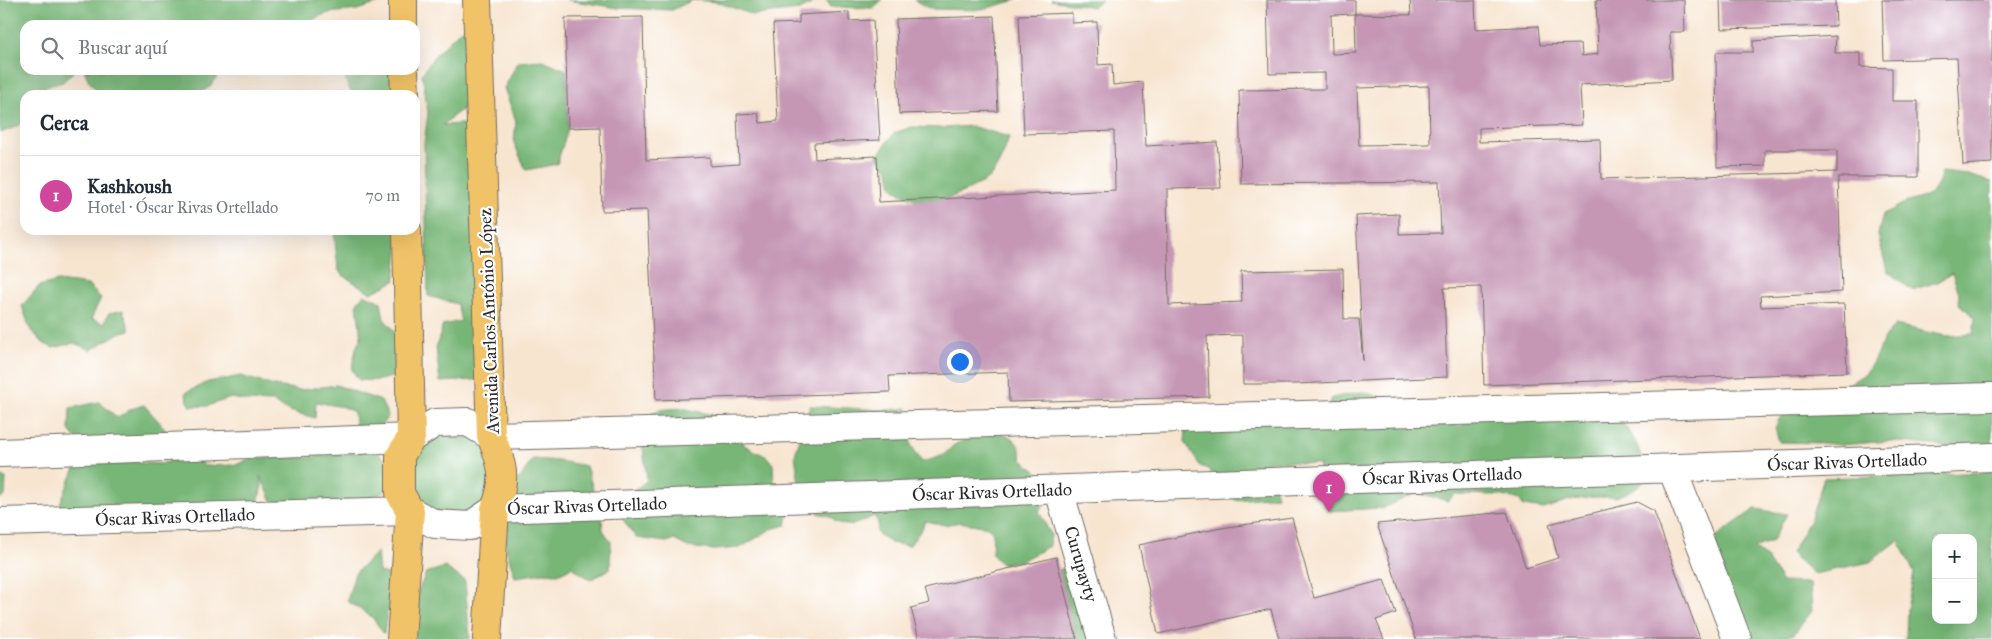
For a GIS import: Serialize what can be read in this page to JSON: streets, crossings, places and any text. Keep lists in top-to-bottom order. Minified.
{"streets":{"main road":["Avenida Carlos António López"],"street":["Óscar Rivas Ortellado","Curupayty"]},"crossings":[["Avenida Carlos António López","Óscar Rivas Ortellado"],["Óscar Rivas Ortellado","Curupayty"]],"page":{"search":"Buscar aquí","heading":"Cerca","list":[{"mark":"1","name":"Kashkoush","note":"Hotel · Óscar Rivas Ortellado","value":"70 m"}],"pins":"1","map_buttons":["+","−"]}}
